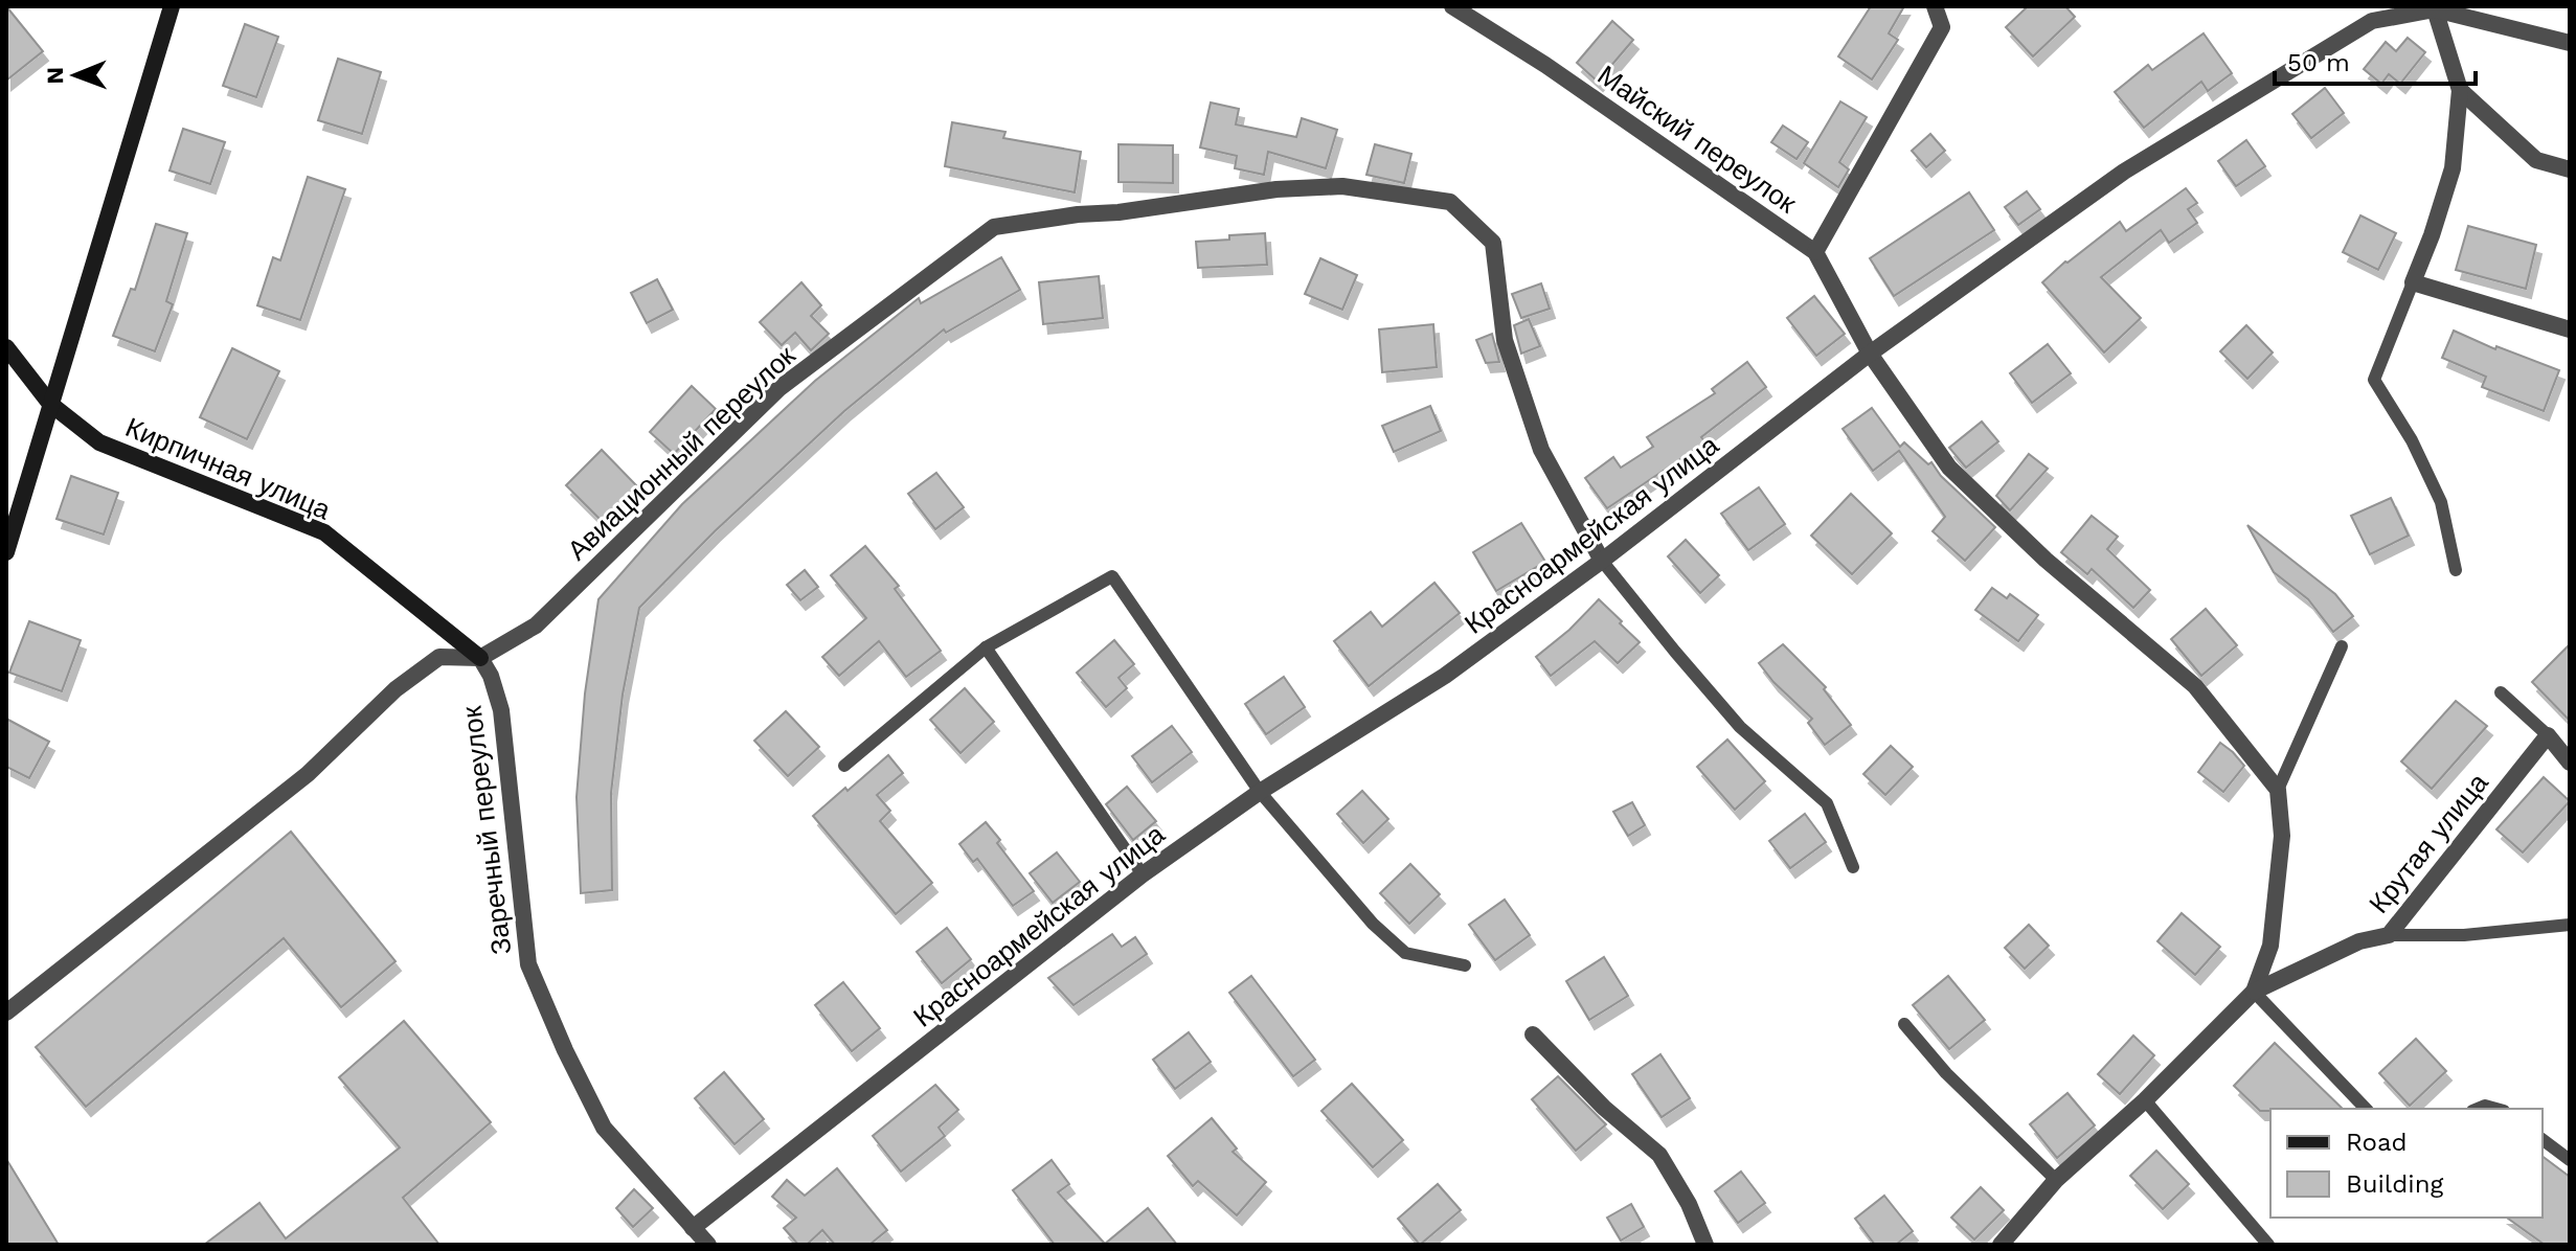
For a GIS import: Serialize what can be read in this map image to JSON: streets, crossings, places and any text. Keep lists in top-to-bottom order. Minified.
{"streets":{"street":["Майский переулок","Авиационный переулок","Кирпичная улица","Красноармейская улица","Заречный переулок","Крутая улица"]},"crossings":[["Майский переулок","Красноармейская улица"],["Майский переулок","Крутая улица"],["Авиационный переулок","Кирпичная улица"],["Авиационный переулок","Красноармейская улица"],["Авиационный переулок","Заречный переулок"],["Кирпичная улица","Заречный переулок"],["Красноармейская улица","Заречный переулок"]],"legend":["Road","Building"],"scale_bar":"50 m","north":"left"}
